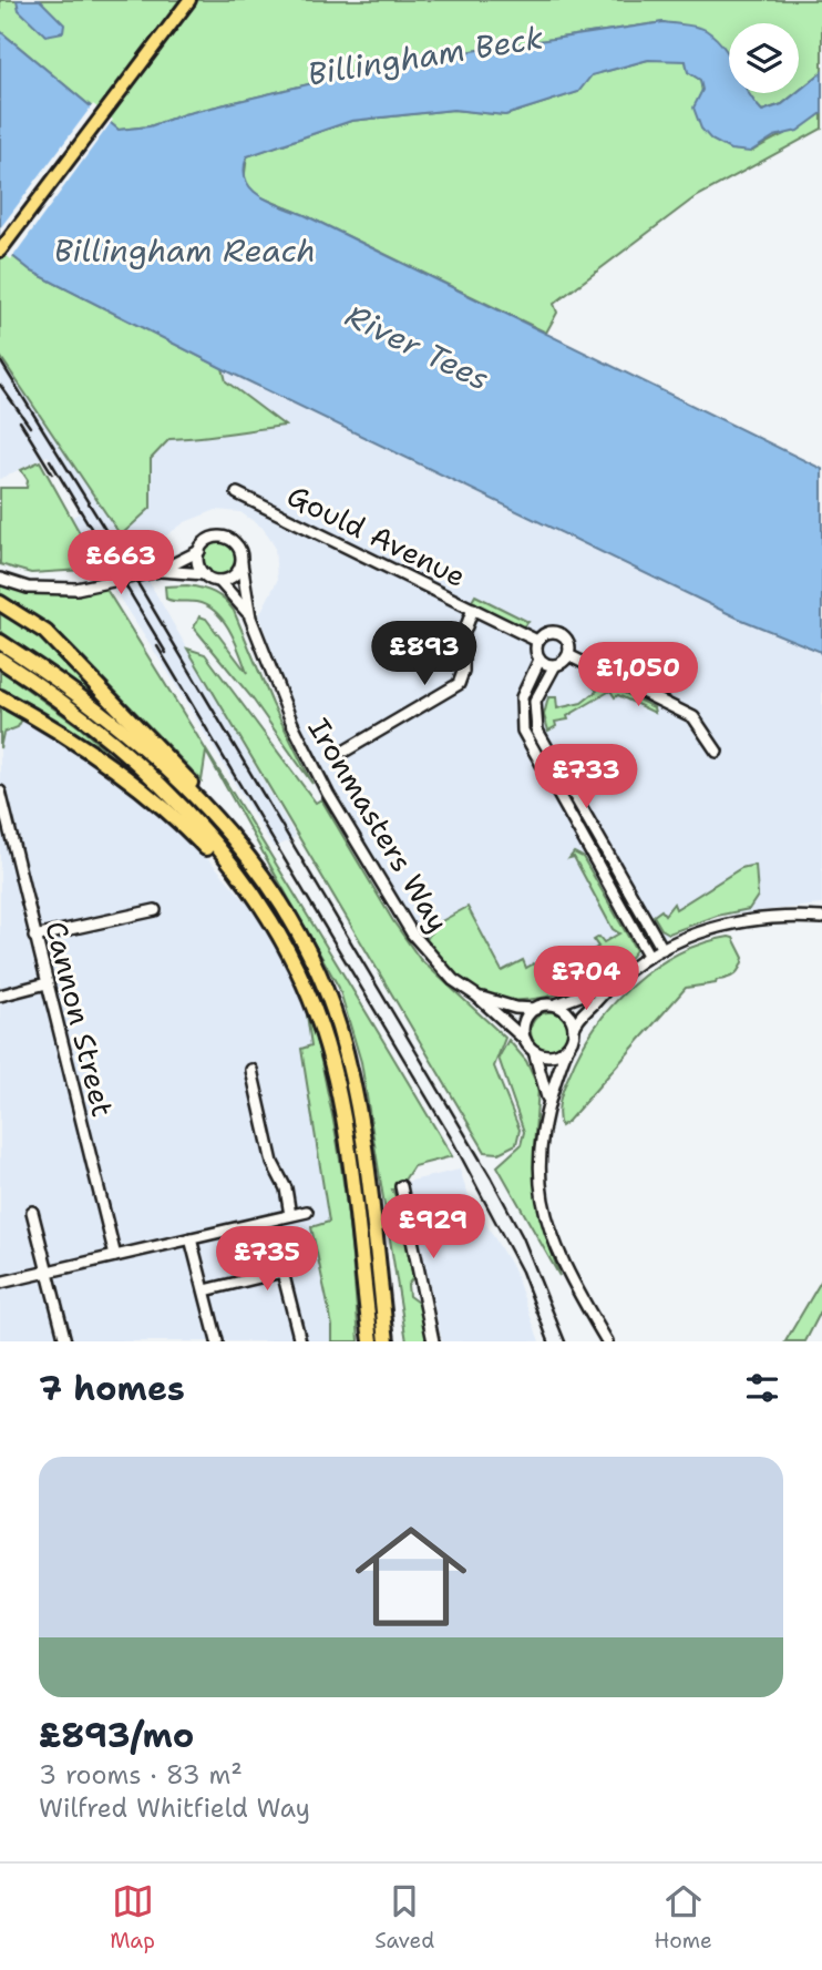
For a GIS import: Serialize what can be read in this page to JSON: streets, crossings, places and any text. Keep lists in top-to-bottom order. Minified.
{"streets":{"street":["Gould Avenue","Ironmasters Way","Cannon Street"]},"water":["Billingham Beck","Billingham Reach","River Tees"],"page":{"price":["£663","£893","£1,050","£733","£704","£929","£735"],"heading":"7 homes","list":[{"name":"£893/mo","note":"3 rooms · 83 m² · Wilfred Whitfield Way"}],"tabs":["Map","Saved","Home"]}}
